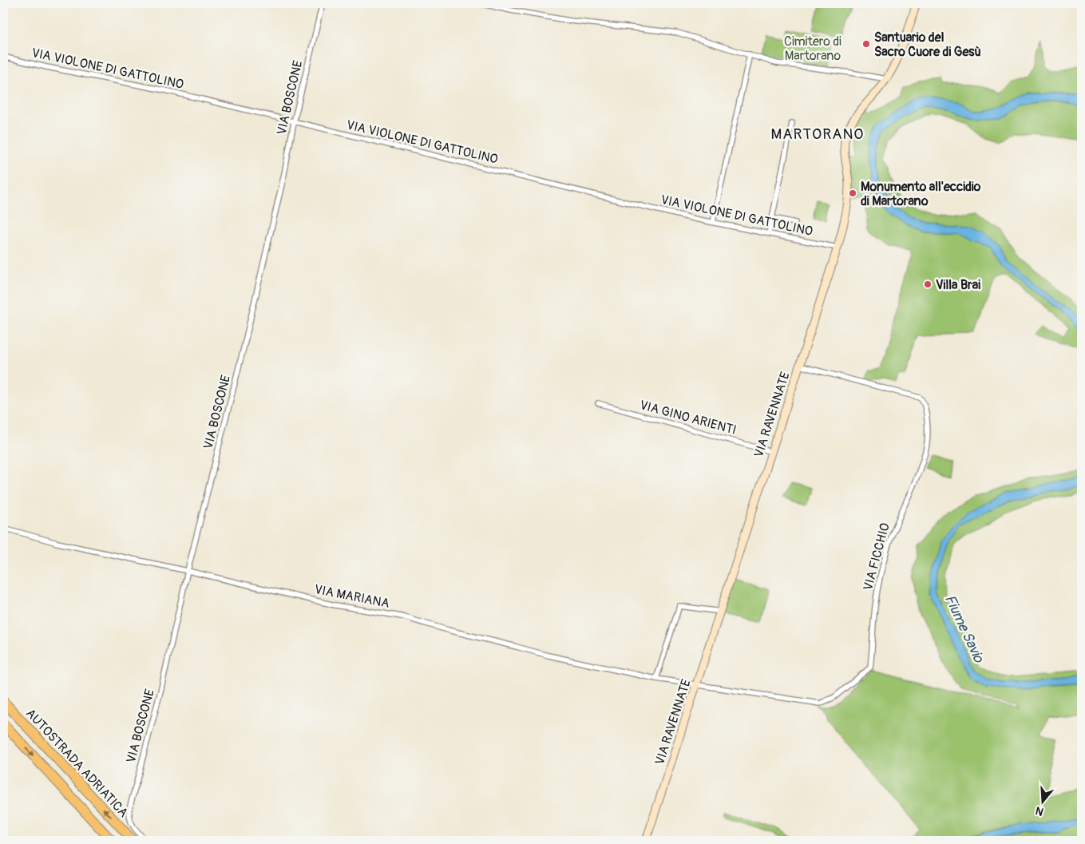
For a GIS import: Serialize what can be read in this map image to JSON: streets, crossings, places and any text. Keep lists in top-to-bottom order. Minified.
{"streets":{"highway":["AUTOSTRADA ADRIATICA"],"main road":["VIA RAVENNATE"],"street":["VIA VIOLONE DI GATTOLINO","VIA BOSCONE","VIA GINO ARIENTI","VIA FICCHIO","VIA MARIANA"]},"crossings":[["VIA VIOLONE DI GATTOLINO","VIA BOSCONE"],["VIA VIOLONE DI GATTOLINO","VIA RAVENNATE"],["VIA BOSCONE","VIA MARIANA"],["VIA RAVENNATE","VIA GINO ARIENTI"],["VIA RAVENNATE","VIA FICCHIO"],["VIA RAVENNATE","VIA MARIANA"],["VIA FICCHIO","VIA MARIANA"]],"districts":["MARTORANO"],"water":["Fiume Savio"],"parks":["Cimitero di Martorano"],"places":["Santuario del Sacro Cuore di Gesù","Monumento all'eccidio di Martorano","Villa Brai"],"north":"bottom"}
